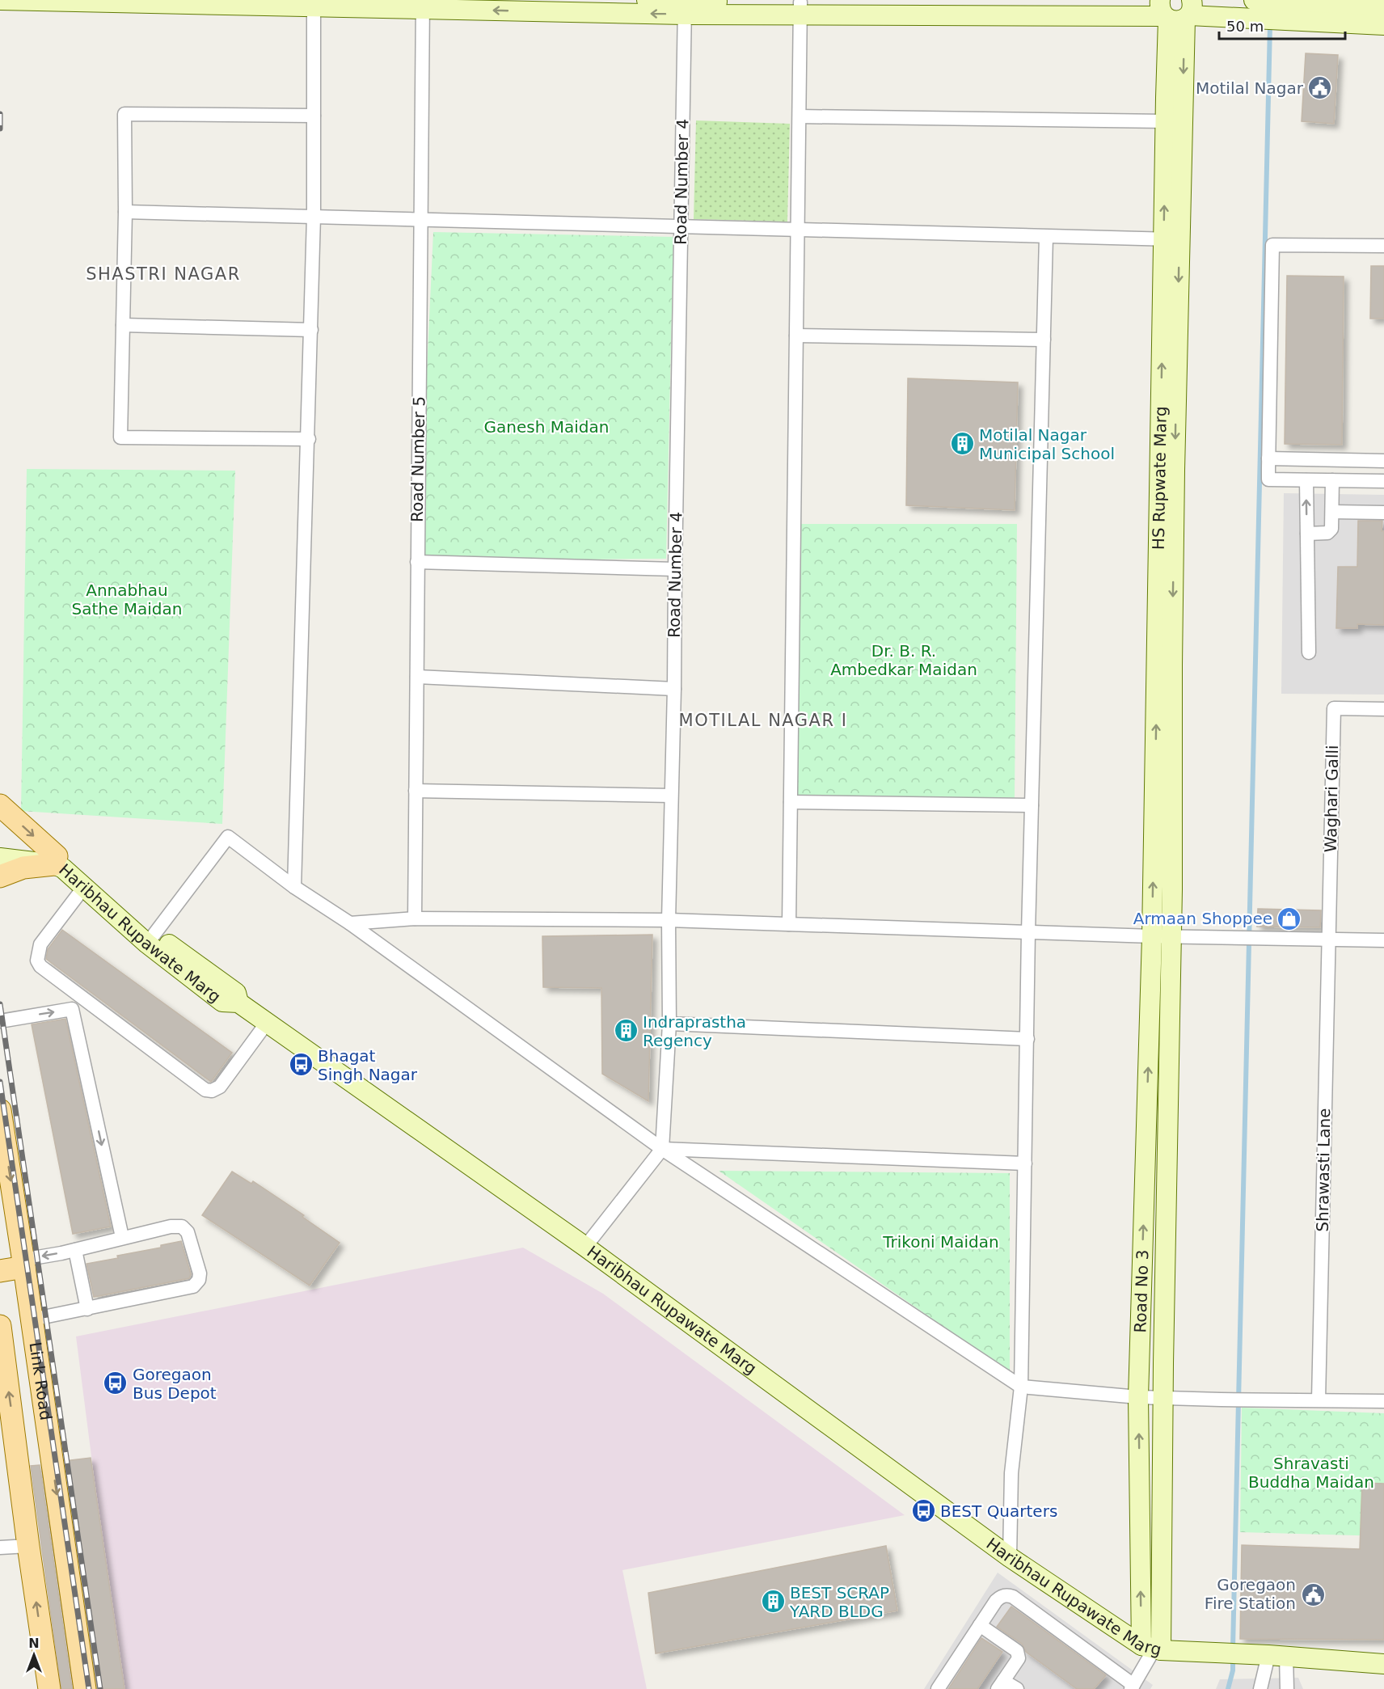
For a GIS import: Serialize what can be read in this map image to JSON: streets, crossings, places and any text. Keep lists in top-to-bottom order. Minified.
{"streets":{"main road":["Link Road"],"street":["Road Number 4","Road Number 5","HS Rupwate Marg","Waghari Galli","Haribhau Rupawate Marg","Shrawasti Lane","Road No 3"]},"crossings":[["HS Rupwate Marg","Road No 3"],["Waghari Galli","Shrawasti Lane"],["Haribhau Rupawate Marg","Road No 3"]],"districts":["SHASTRI NAGAR","MOTILAL NAGAR I"],"parks":["Ganesh Maidan","Annabhau Sathe Maidan","Dr. B. R. Ambedkar Maidan","Trikoni Maidan","Shravasti Buddha Maidan"],"places":{"public building":["Motilal Nagar","Goregaon Fire Station"],"building":["Motilal Nagar Municipal School","Indraprastha Regency","BEST SCRAP YARD BLDG"],"shop":["Armaan Shoppee"],"bus stop":["Bhagat Singh Nagar","Goregaon Bus Depot","BEST Quarters"]},"scale_bar":"50 m","north":"top"}
